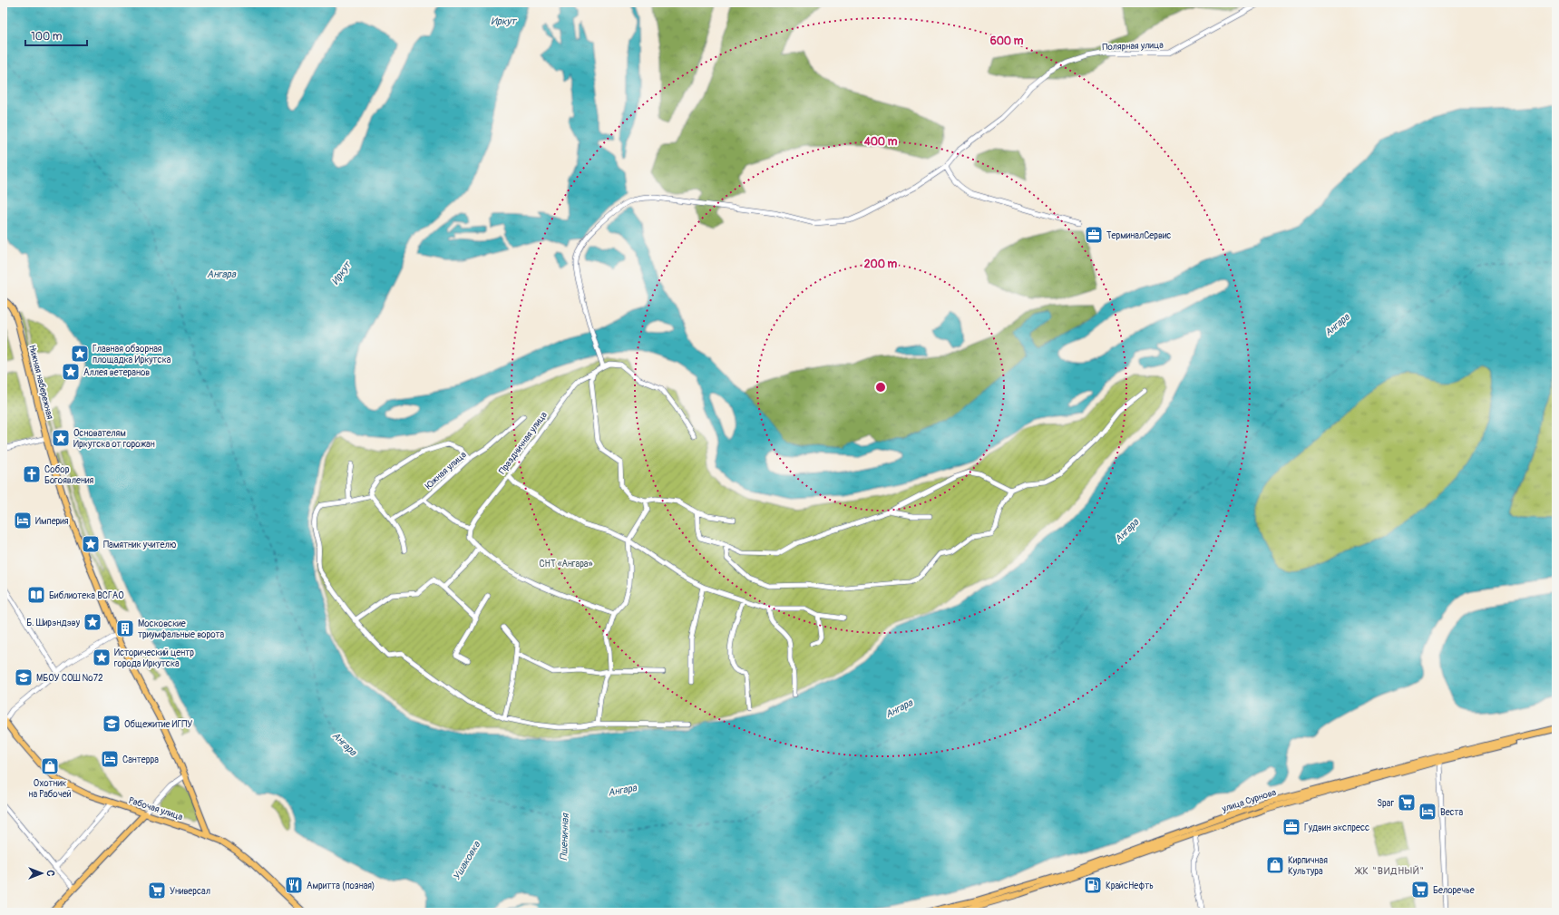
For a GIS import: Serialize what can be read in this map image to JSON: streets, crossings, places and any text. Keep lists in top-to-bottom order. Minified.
{"streets":{"main road":["Нижняя набережная","улица Сурнова","Рабочая улица"],"street":["Полярная улица","Праздничная улица","Южная улица"]},"crossings":[["Полярная улица","Праздничная улица"],["Нижняя набережная","Рабочая улица"]],"districts":["ЖК \"ВИДНЫЙ\""],"water":["Иркут","Ангара","Пшеничная","Ушаковка"],"parks":["СНТ «Ангара»"],"places":{"office":["ТерминалСервис","Гудвин экспресс"],"place":["Главная обзорная площадка Иркутска","Аллея ветеранов","Основателям Иркутска от горожан","Памятник учителю","Б. Ширэндэву","Исторический центр города Иркутска"],"church":["Собор Богоявления"],"hotel":["Империя","Сантерра","Веста"],"library":["Библиотека ВСГАО"],"building":["Московские триумфальные ворота"],"school or university":["МБОУ СОШ №72","Общежитие ИГПУ"],"shop":["Охотник на Рабочей","Кирпичная Культура"],"supermarket":["Spar","Белоречье","Универсал"],"restaurant":["Амритта (позная)"],"fuel station":["КрайсНефть"]},"scale_bar":"100 m","north":"right","rings":["600 m","400 m","200 m"]}
